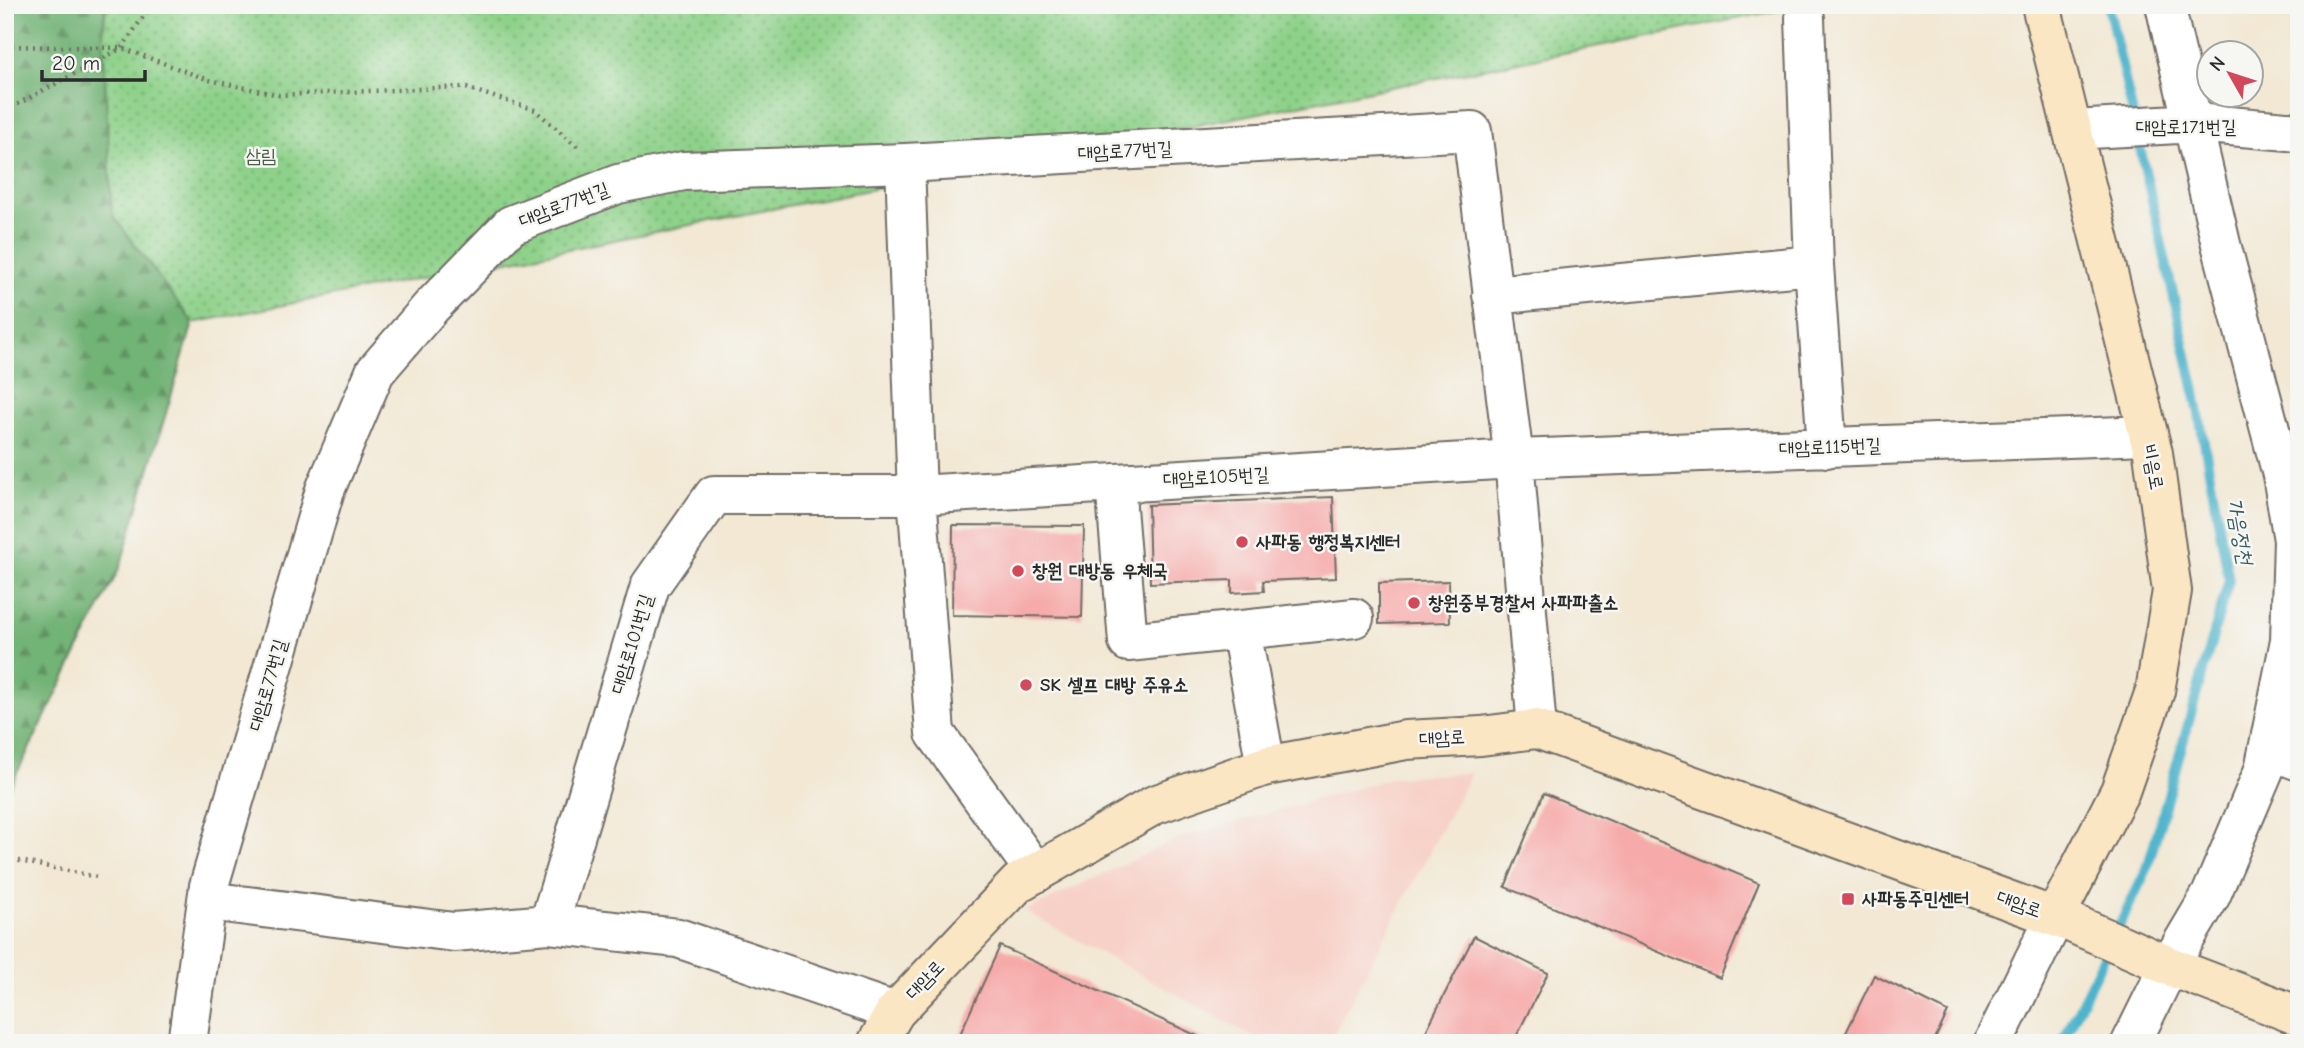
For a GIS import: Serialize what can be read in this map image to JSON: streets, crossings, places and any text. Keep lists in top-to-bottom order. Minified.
{"streets":{"street":["대암로171번길","대암로77번길","대암로115번길","비음로","대암로105번길","대암로101번길","대암로"]},"crossings":[["대암로171번길","비음로"],["대암로115번길","비음로"],["대암로115번길","대암로105번길"],["비음로","대암로"],["대암로105번길","대암로101번길"]],"water":["가음정천"],"parks":["삼림"],"places":{"other":["사파동 행정복지센터","창원 대방동 우체국","창원중부경찰서 사파파출소","SK 셀프 대방 주유소"],"transit":["사파동주민센터"]},"scale_bar":"20 m","north":"top left"}
